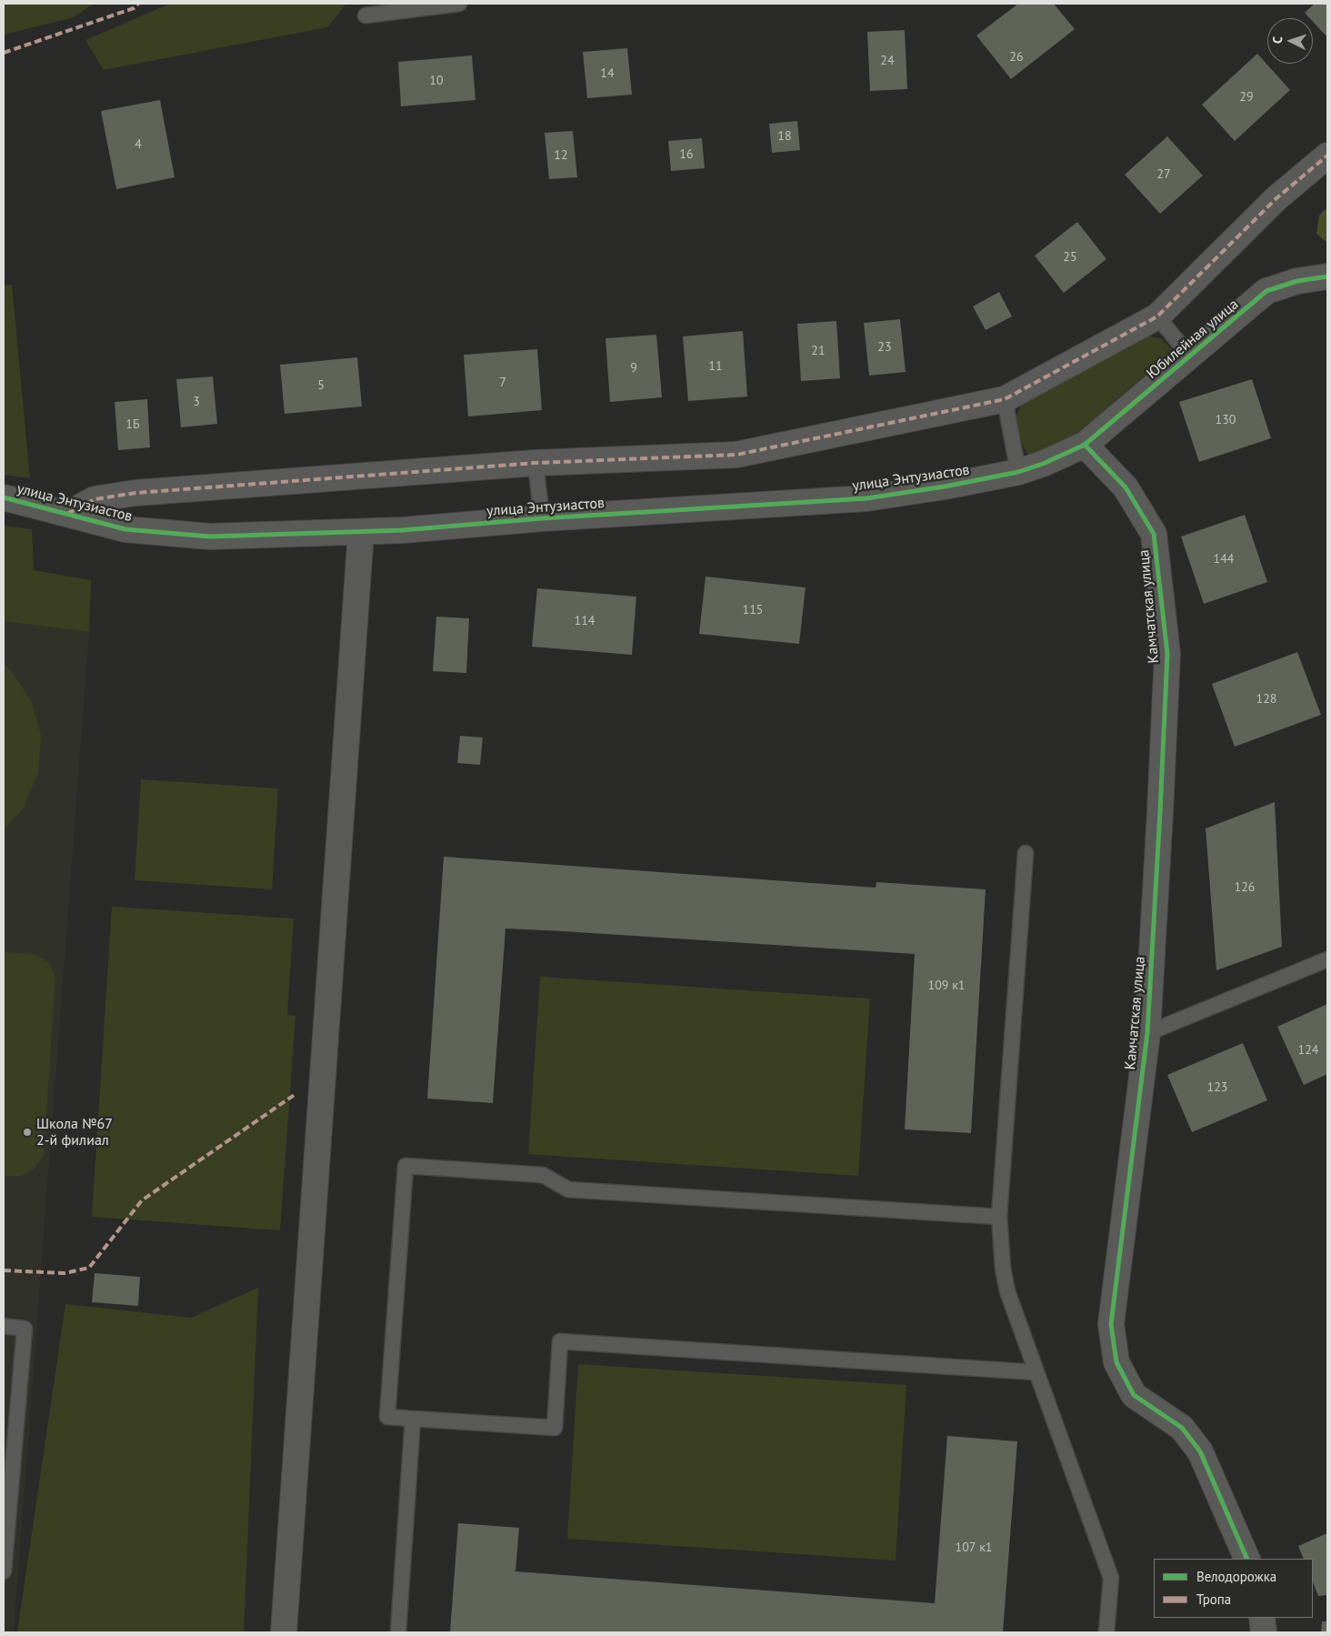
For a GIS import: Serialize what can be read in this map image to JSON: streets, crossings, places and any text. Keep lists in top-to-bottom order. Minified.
{"streets":{"street":["Юбилейная улица","улица Энтузиастов","Камчатская улица"]},"crossings":[["Юбилейная улица","улица Энтузиастов"],["Юбилейная улица","Камчатская улица"],["улица Энтузиастов","Камчатская улица"]],"places":["Школа №67 2-й филиал"],"house_numbers":["26","24","14","10","29","18","4","16","12","27","25","23","21","11","9","7","5","3","130","1Б","144","115","114","128","126","109 к1","124","123","107 к1"],"legend":["Велодорожка","Тропа"],"north":"left"}
